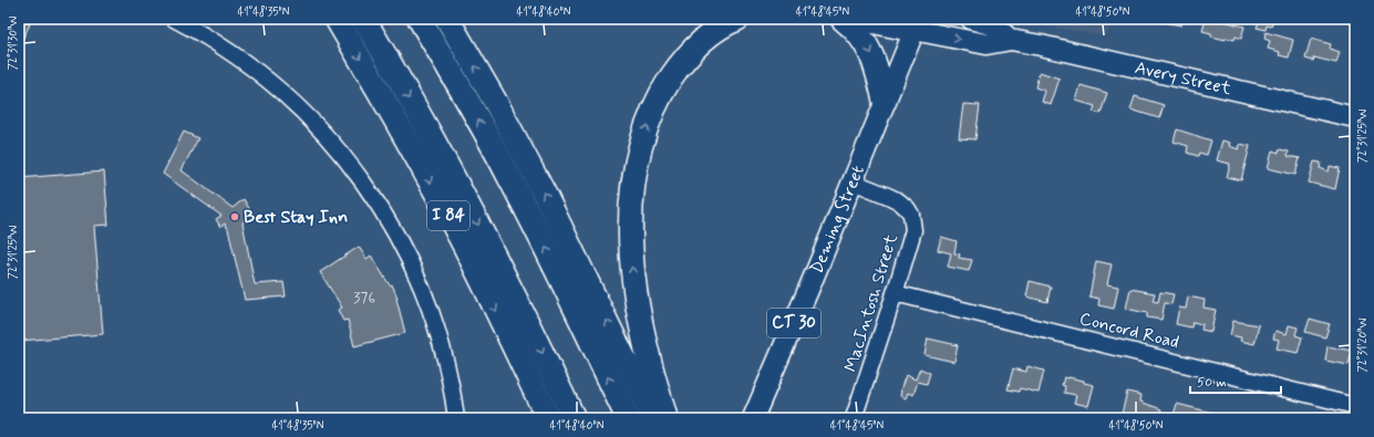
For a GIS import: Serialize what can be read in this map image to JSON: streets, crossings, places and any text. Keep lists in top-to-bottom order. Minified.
{"streets":{"highway":["I 84"],"main road":["Avery Street","Deming Street","CT 30"],"street":["MacIntosh Street","Concord Road"]},"crossings":[["Avery Street","Deming Street"],["Deming Street","MacIntosh Street"],["MacIntosh Street","Concord Road"]],"places":["Best Stay Inn"],"house_numbers":["376"],"scale_bar":"50 m","coordinates":["41°48'35\"N","41°48'40\"N","41°48'45\"N","41°48'50\"N","72°31'30\"W","72°31'25\"W","72°31'20\"W"]}
